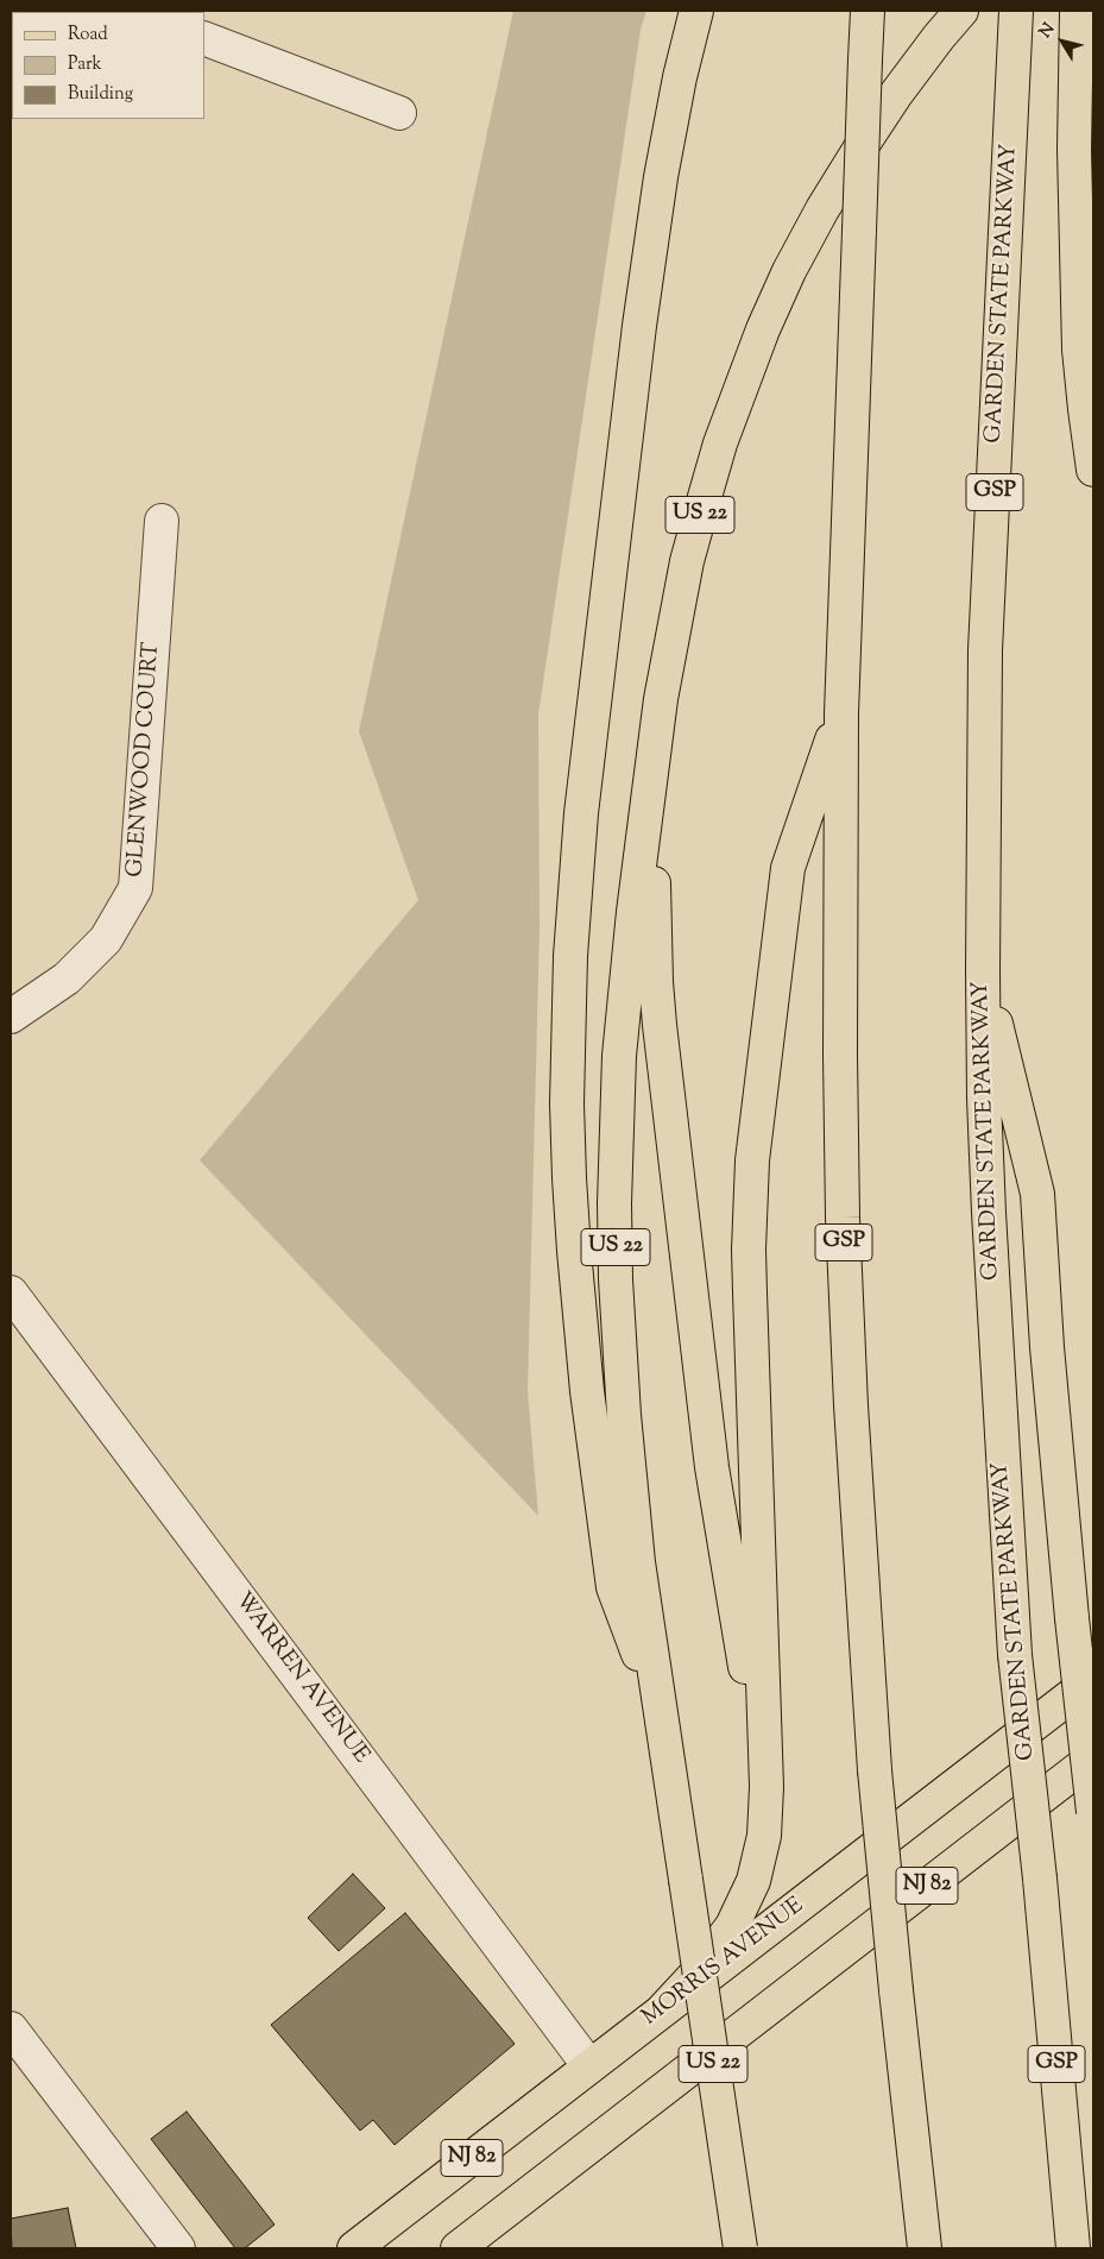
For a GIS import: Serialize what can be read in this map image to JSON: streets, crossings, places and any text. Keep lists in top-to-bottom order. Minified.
{"streets":{"main road":["GARDEN STATE PARKWAY","GSP","US 22","NJ 82","MORRIS AVENUE"],"street":["GLENWOOD COURT","WARREN AVENUE"]},"crossings":[["WARREN AVENUE","MORRIS AVENUE"]],"legend":["Road","Park","Building"],"north":"top left"}
